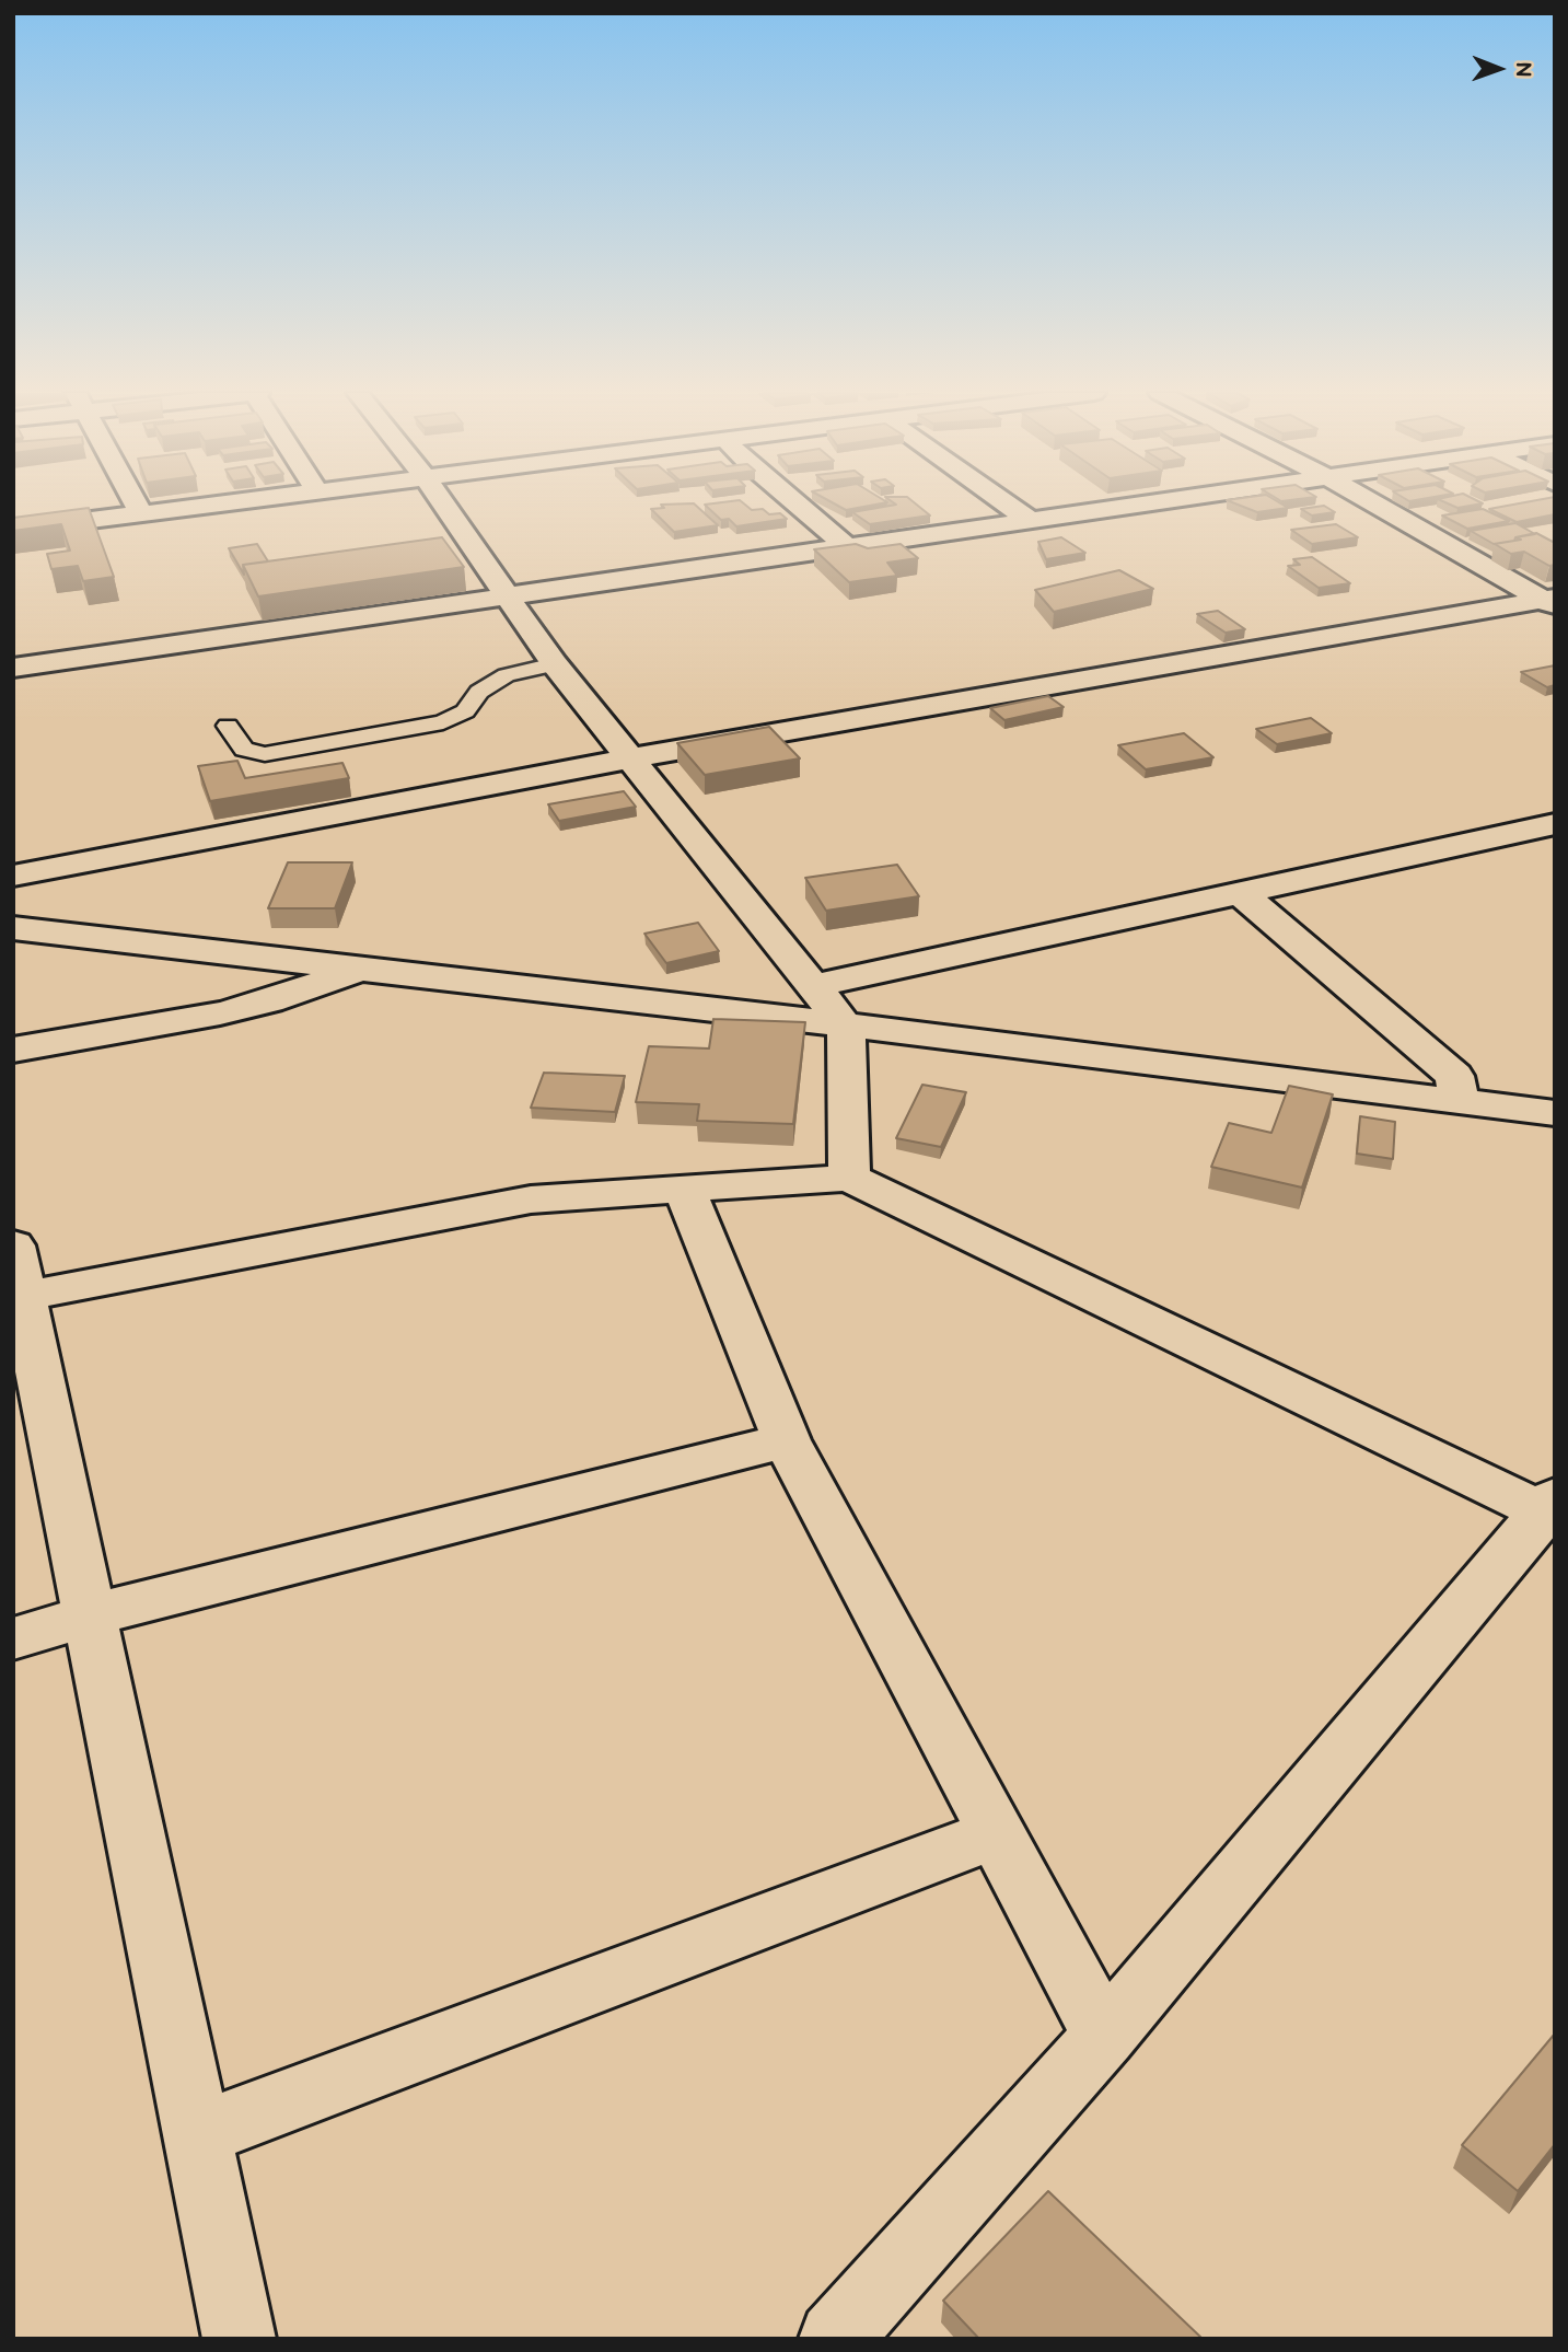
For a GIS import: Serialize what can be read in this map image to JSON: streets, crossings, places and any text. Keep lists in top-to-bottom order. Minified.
{"north":"right"}
